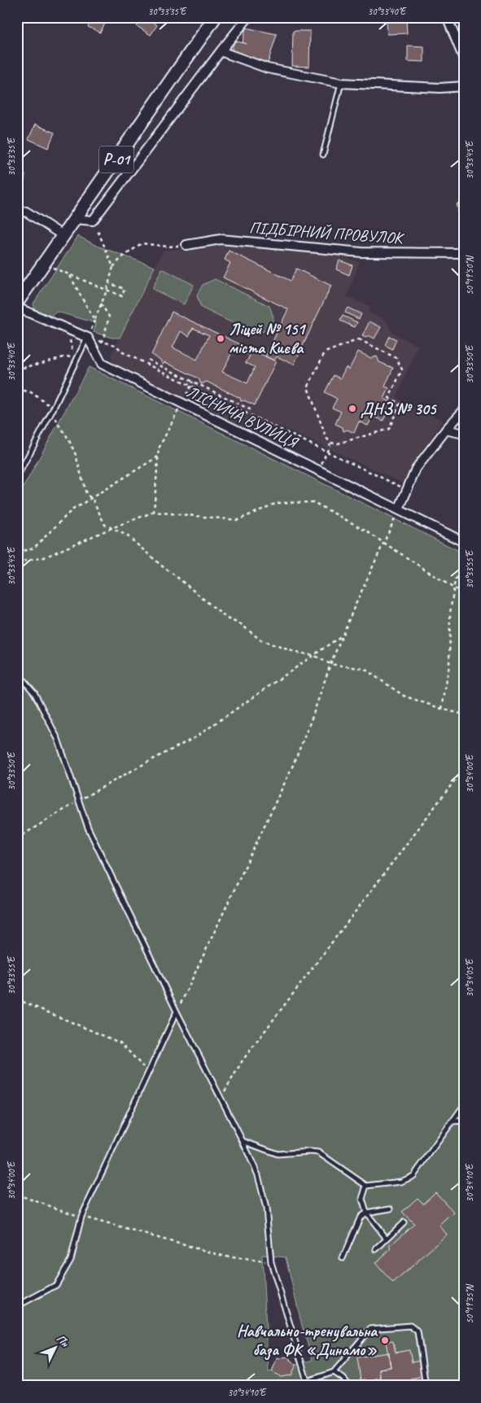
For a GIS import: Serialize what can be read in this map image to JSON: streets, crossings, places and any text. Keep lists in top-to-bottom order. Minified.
{"streets":{"main road":["Р-01"],"street":["ПІДБІРНИЙ ПРОВУЛОК","ЛІСНИЧА ВУЛИЦЯ"]},"places":["Ліцей № 151 міста Києва","ДНЗ № 305","Навчально-тренувальна база ФК «Динамо»"],"north":"top right","coordinates":["30°33'35\"E","30°33'40\"E","30°33'45\"E","50°19'50\"N","30°33'50\"E","30°33'55\"E","30°34'00\"E","30°34'05\"E","30°34'10\"E","50°19'35\"N"]}
